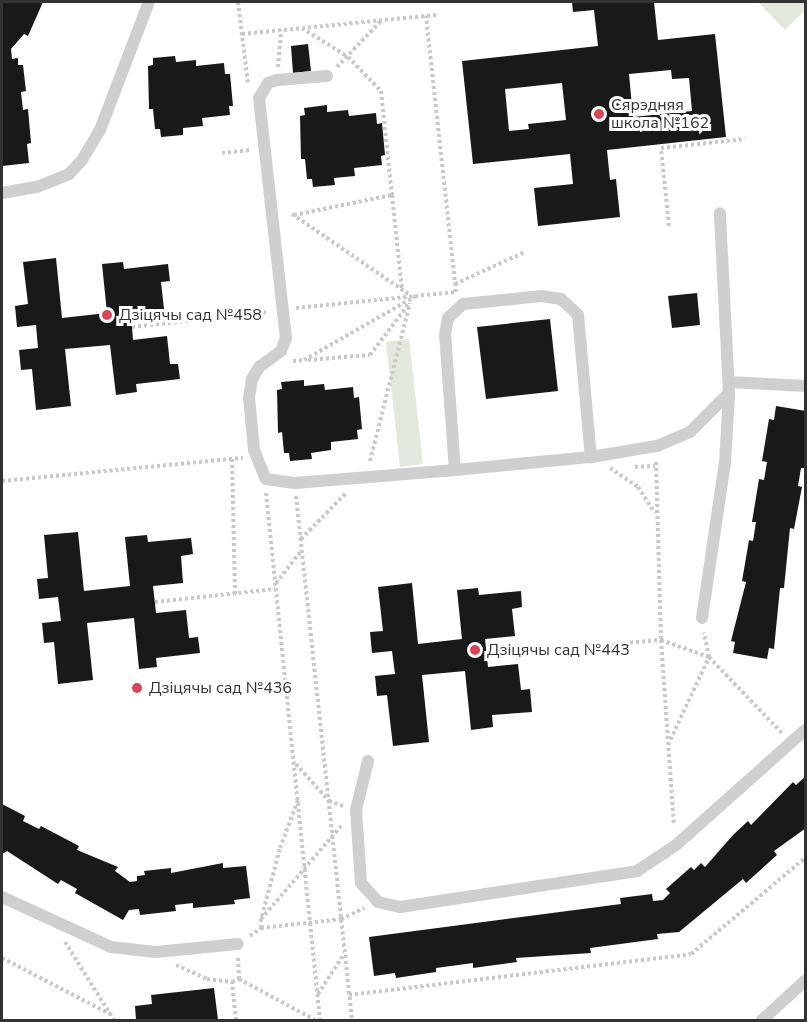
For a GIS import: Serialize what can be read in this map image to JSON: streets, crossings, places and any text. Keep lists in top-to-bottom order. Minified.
{"places":["Сярэдняя школа №162","Дзіцячы сад №458","Дзіцячы сад №443","Дзіцячы сад №436"]}
